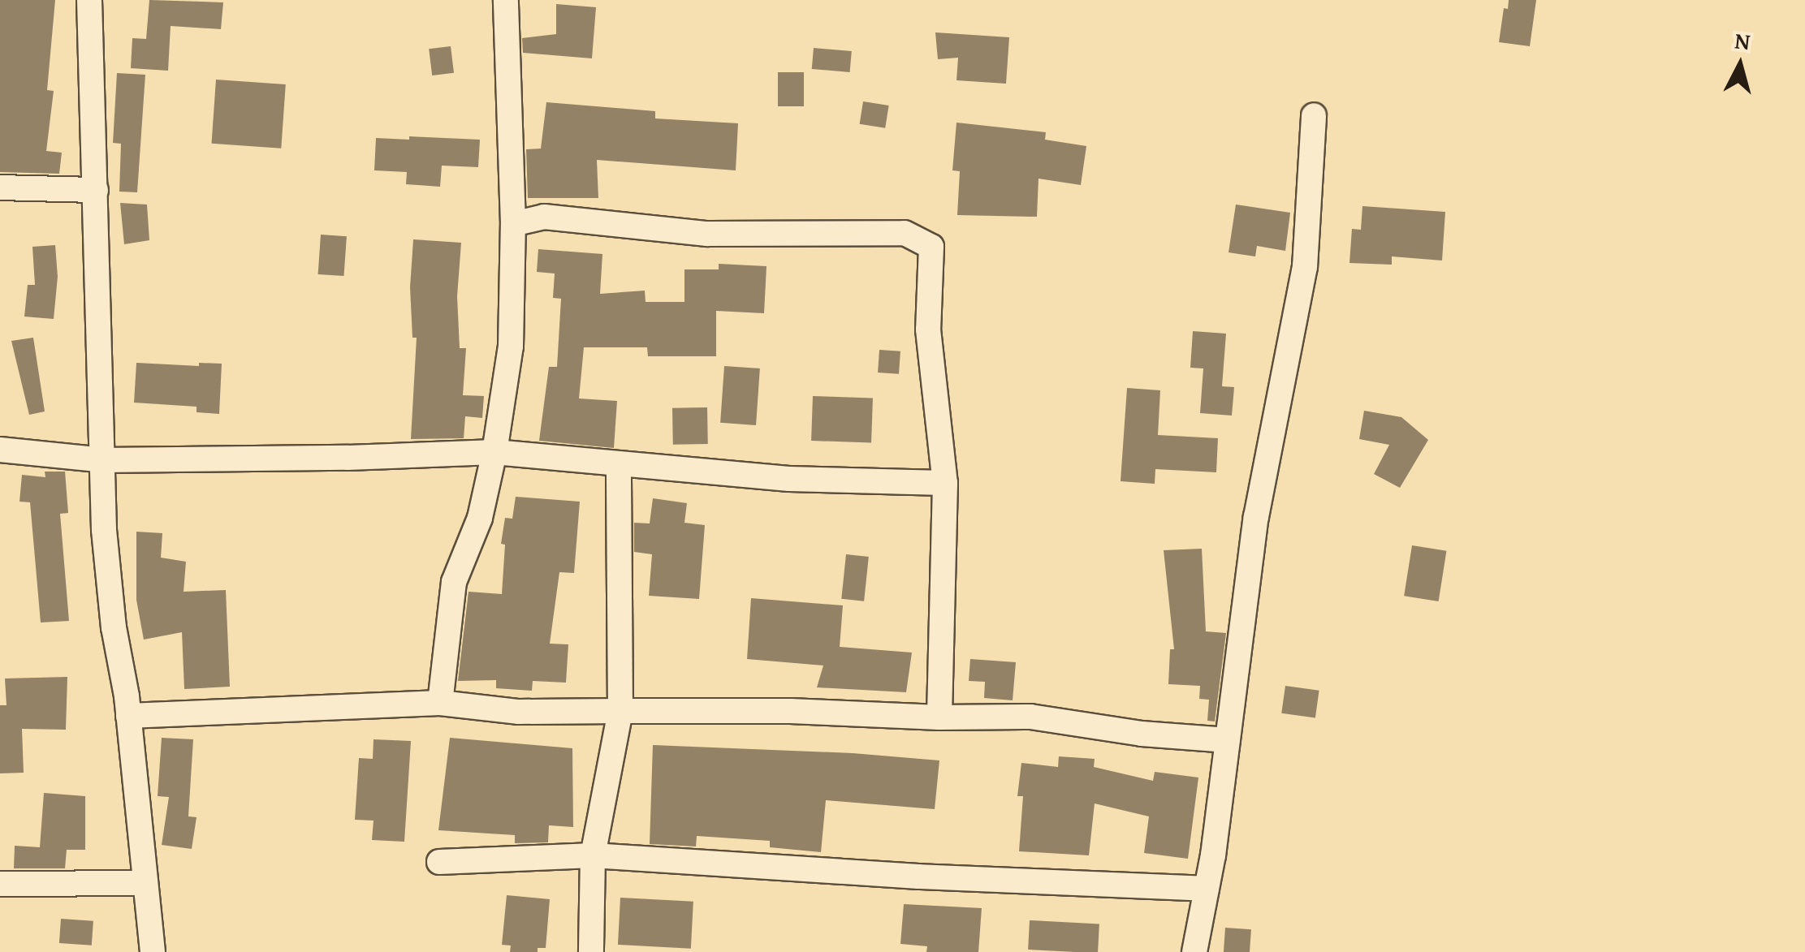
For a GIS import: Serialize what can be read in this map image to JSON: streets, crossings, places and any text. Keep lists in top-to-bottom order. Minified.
{"north":"top"}
